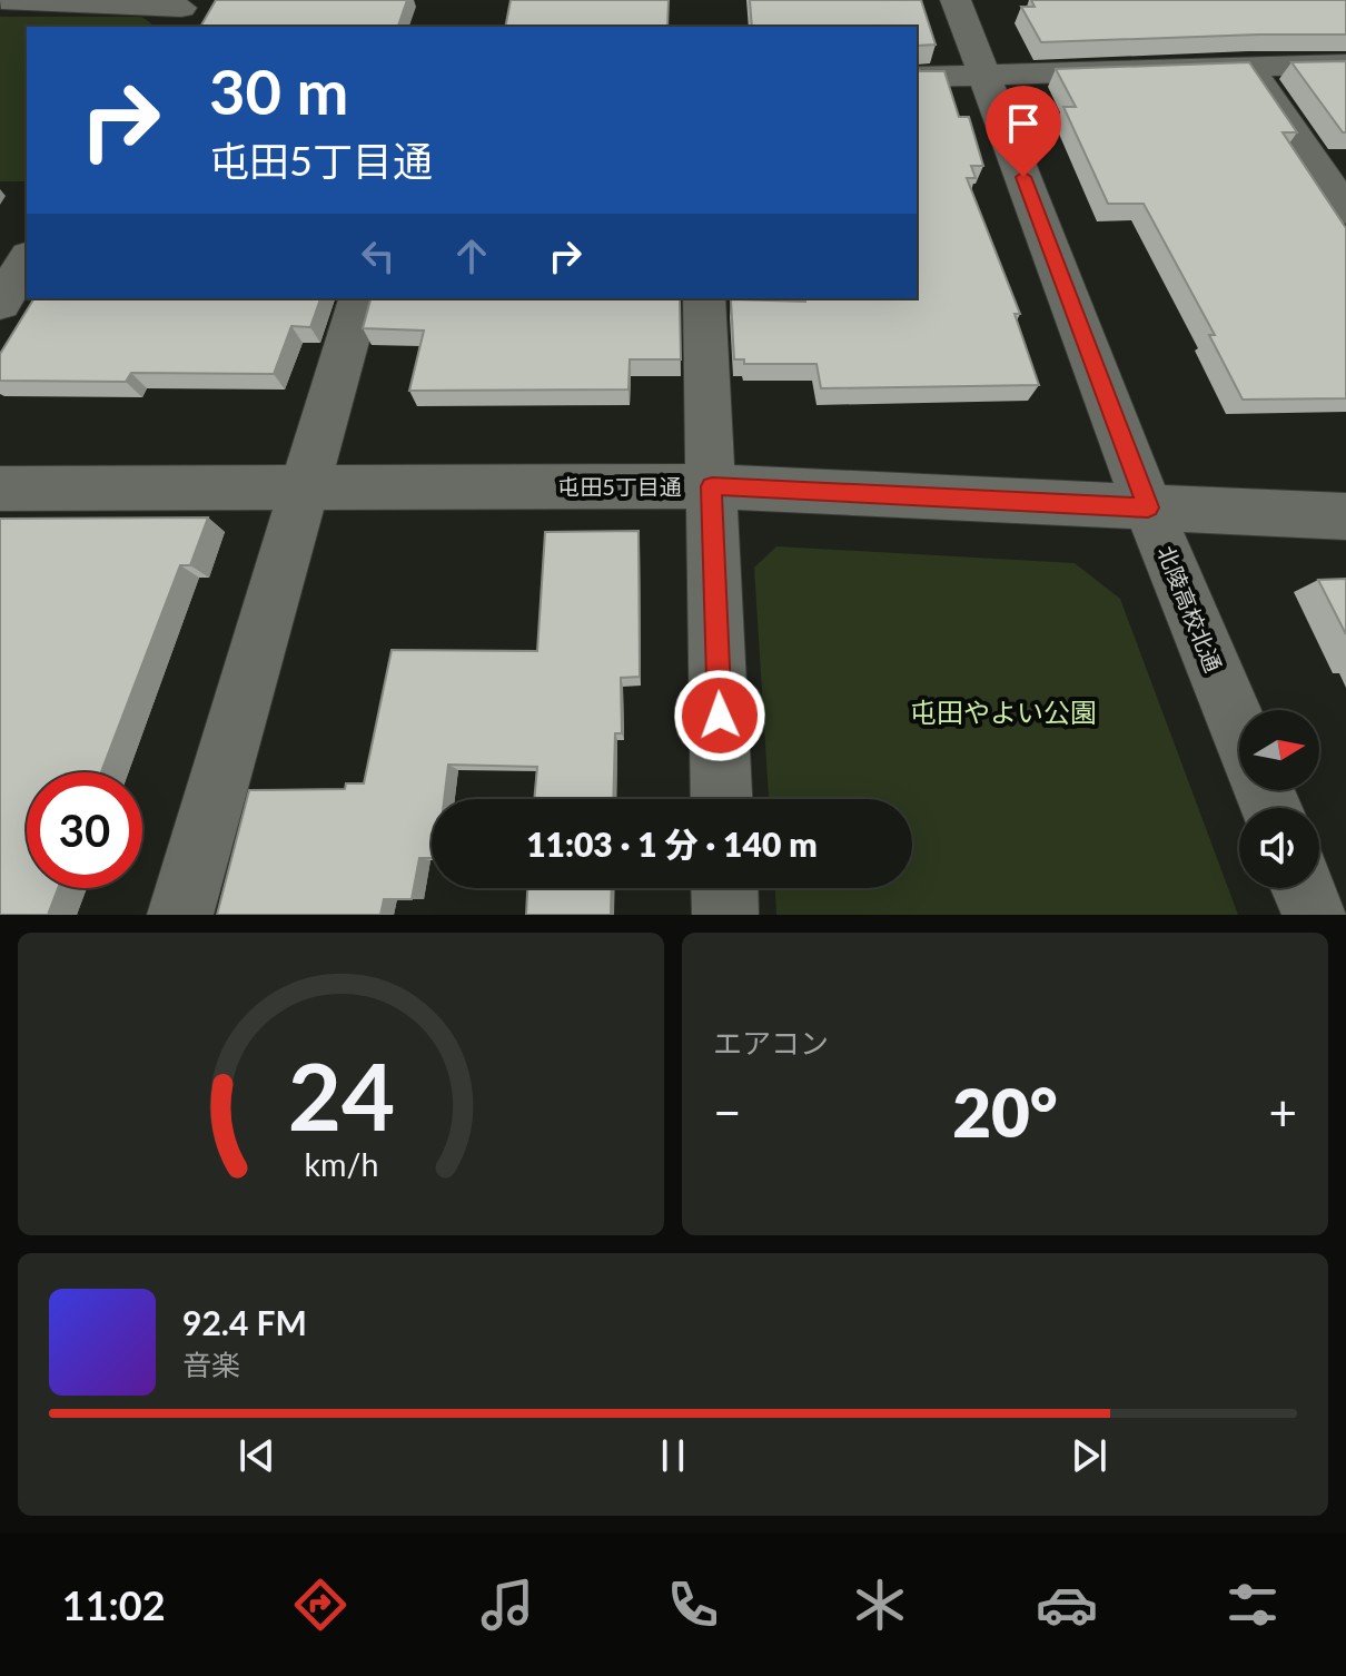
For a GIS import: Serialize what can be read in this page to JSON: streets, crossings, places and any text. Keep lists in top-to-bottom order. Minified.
{"streets":{"street":["屯田5丁目通","北陵高校北通"]},"crossings":[["屯田5丁目通","北陵高校北通"]],"parks":["屯田やよい公園"],"north":"right","page":{"turn":["30 m","屯田5丁目通"],"limit":"30","trip":"11:03 · 1 分 · 140 m","tile":"エアコン","heat":["−","20°","+"],"song":["92.4 FM","音楽"],"tabs":"11:02","gauge":["24","km/h"]}}
